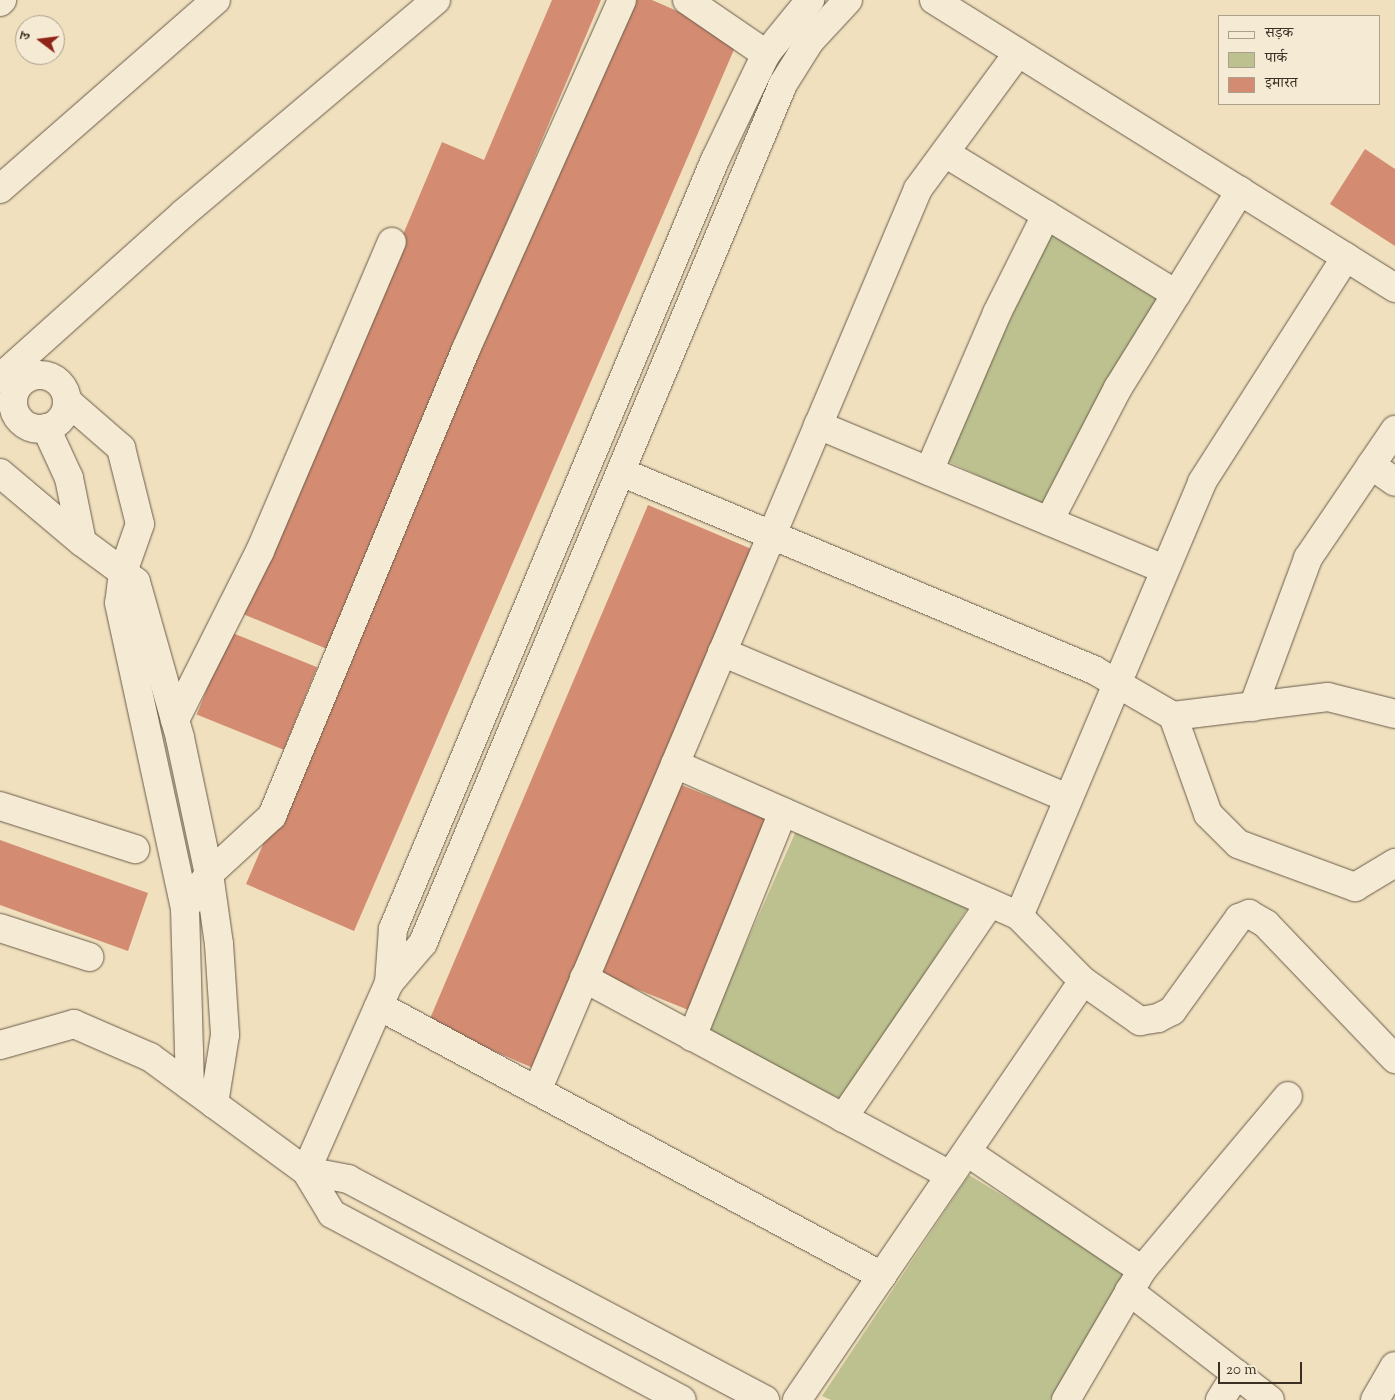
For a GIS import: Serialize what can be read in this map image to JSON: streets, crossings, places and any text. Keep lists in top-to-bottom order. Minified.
{"legend":["सड़क","पार्क","इमारत"],"scale_bar":"20 m","north":"left"}
